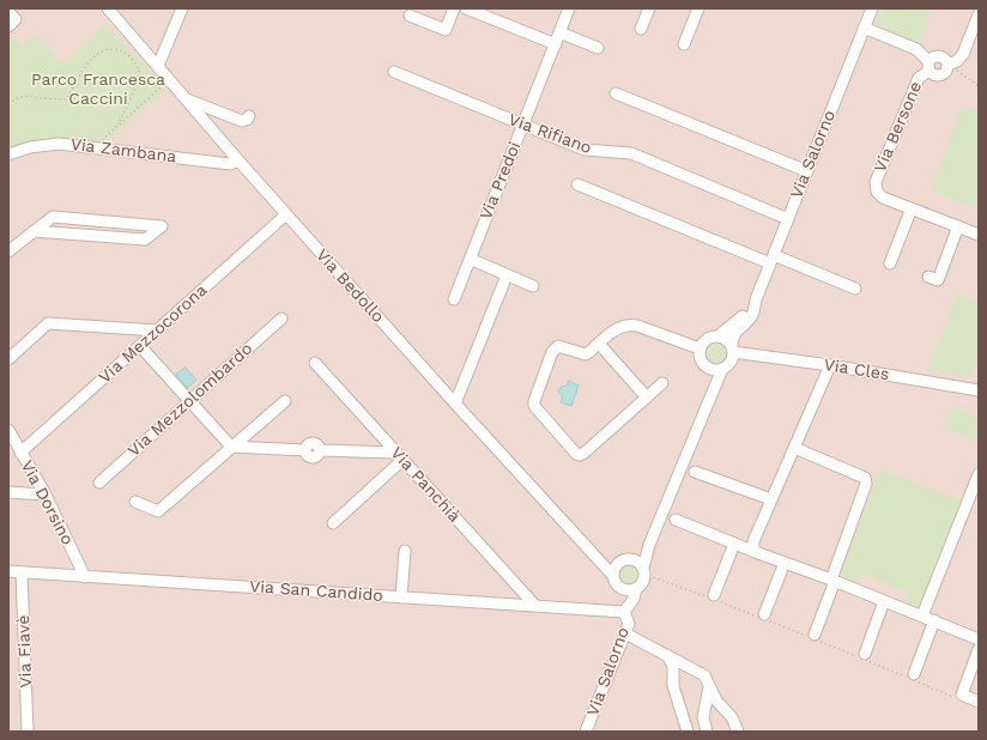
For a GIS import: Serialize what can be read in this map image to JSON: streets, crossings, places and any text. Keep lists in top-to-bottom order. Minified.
{"streets":{"street":["Via Bersone","Via Rifiano","Via Zambana","Via Salorno","Via Predoi","Via Bedollo","Via Mezzocorona","Via Cles","Via Mezzolombardo","Via Panchià","Via Dorsino","Via San Candido","Via Fiavè"]},"crossings":[["Via Rifiano","Via Salorno"],["Via Rifiano","Via Predoi"],["Via Zambana","Via Bedollo"],["Via Salorno","Via Cles"],["Via Salorno","Via San Candido"],["Via Bedollo","Via Mezzocorona"],["Via Mezzocorona","Via Dorsino"],["Via Panchià","Via San Candido"],["Via Dorsino","Via San Candido"],["Via San Candido","Via Fiavè"]],"parks":["Parco Francesca Caccini"]}
